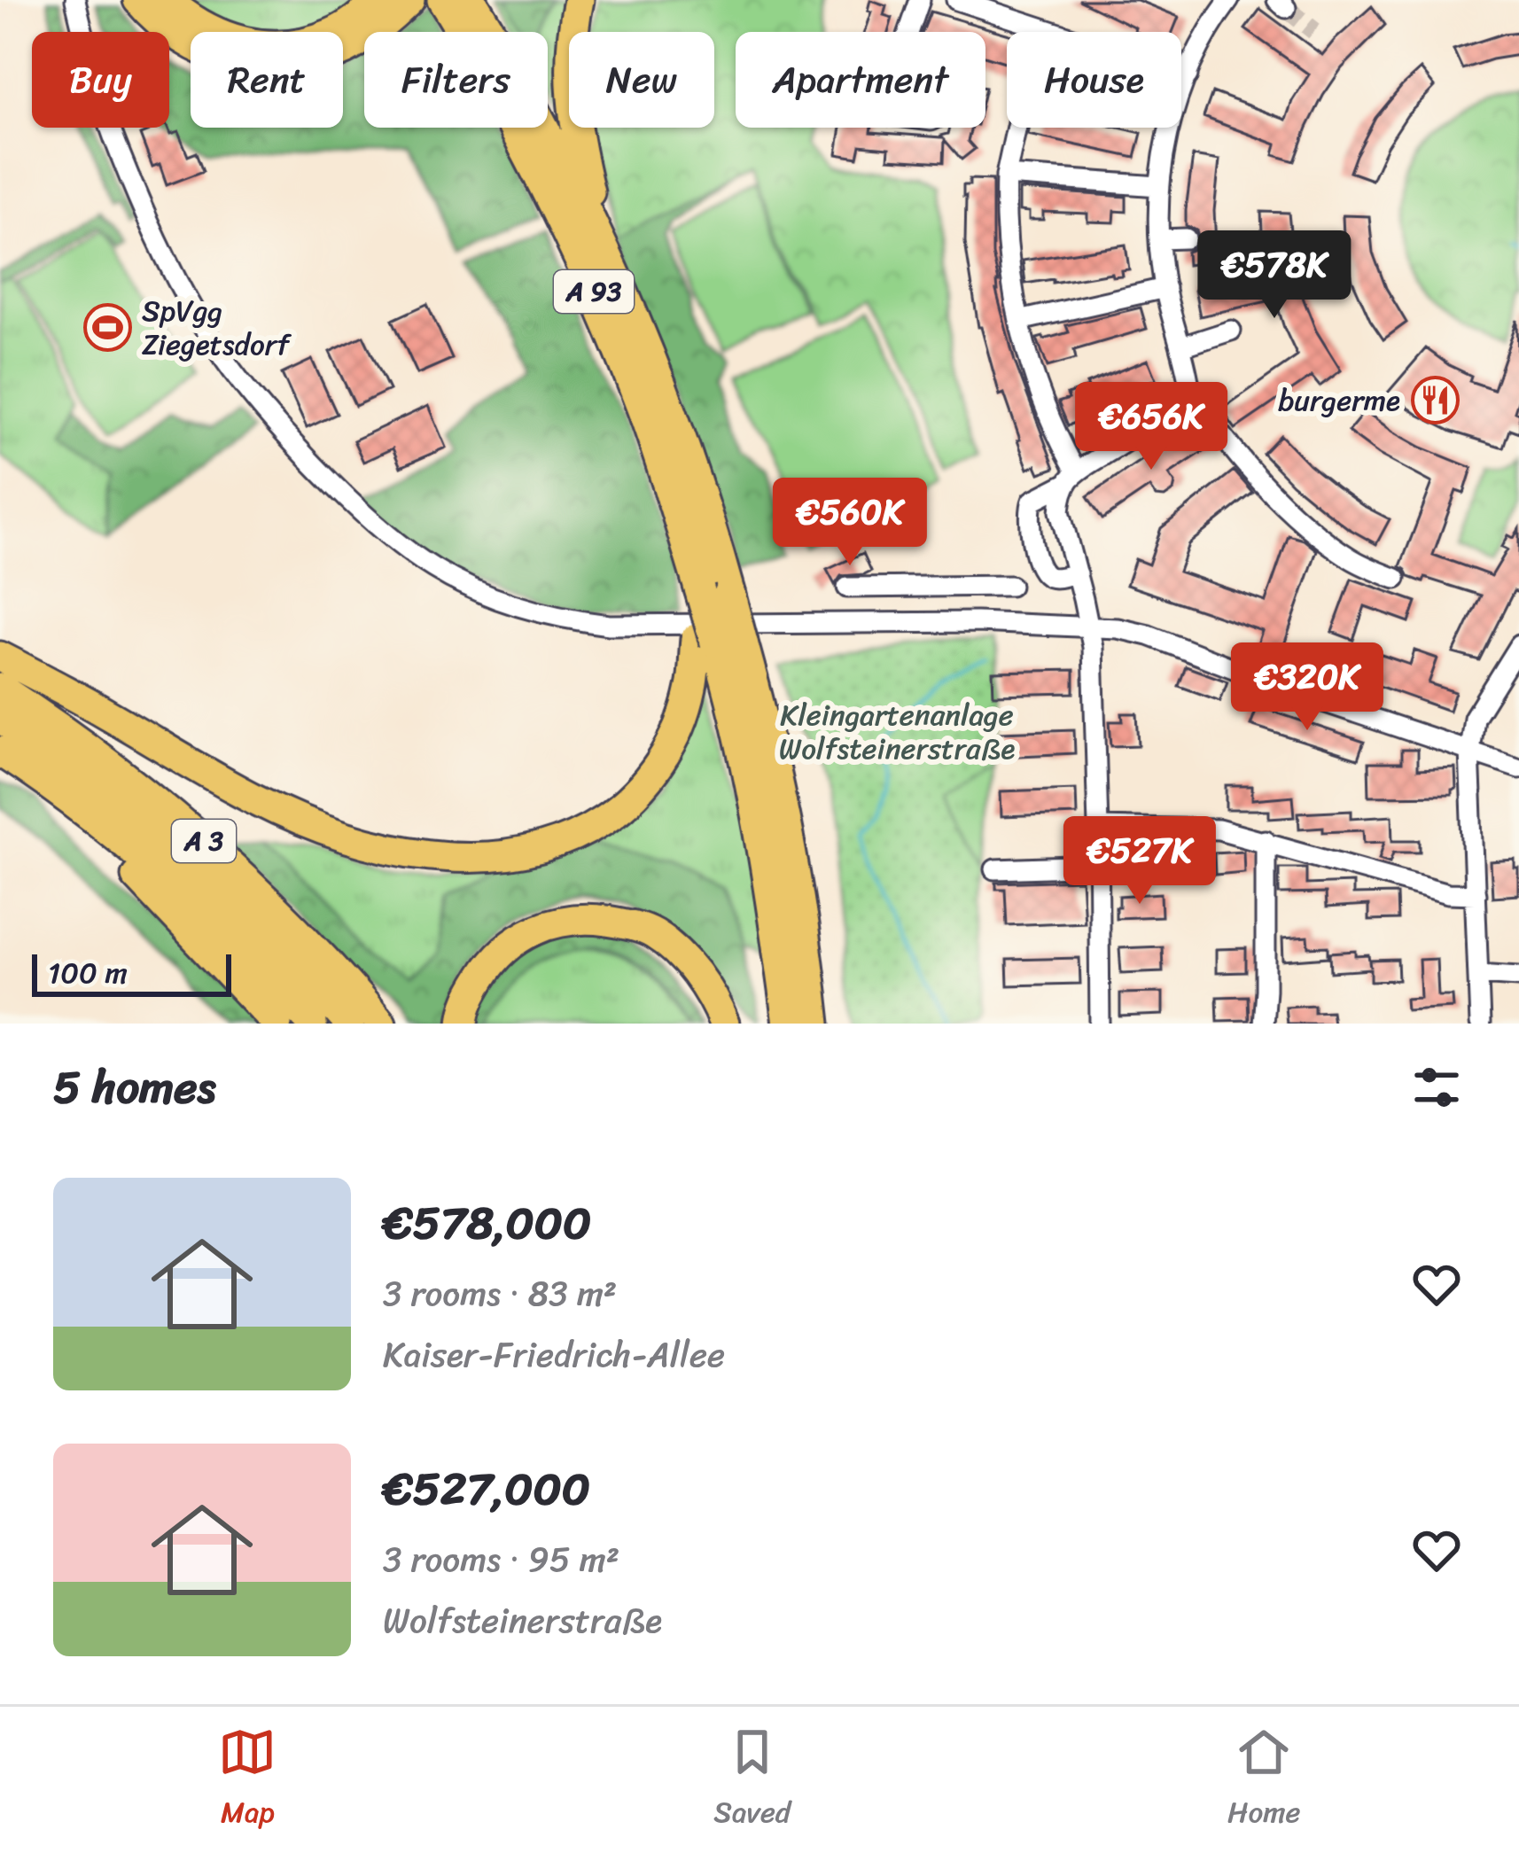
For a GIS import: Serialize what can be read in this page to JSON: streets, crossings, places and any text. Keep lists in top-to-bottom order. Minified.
{"streets":{"highway":["A 93","A 3"]},"crossings":[["A 93","A 3"]],"parks":["Kleingartenanlage Wolfsteinerstraße"],"places":{"sports":["SpVgg Ziegetsdorf"],"restaurant":["burgerme"]},"scale_bar":"100 m","page":{"chip":["Buy","Rent","Filters","New","Apartment","House"],"price":["€578K","€656K","€560K","€320K","€527K"],"scale":"100 m","heading":"5 homes","list":[{"name":"€578,000","note":"3 rooms · 83 m² · Kaiser-Friedrich-Allee"},{"name":"€527,000","note":"3 rooms · 95 m² · Wolfsteinerstraße"}],"tabs":["Map","Saved","Home"]}}
